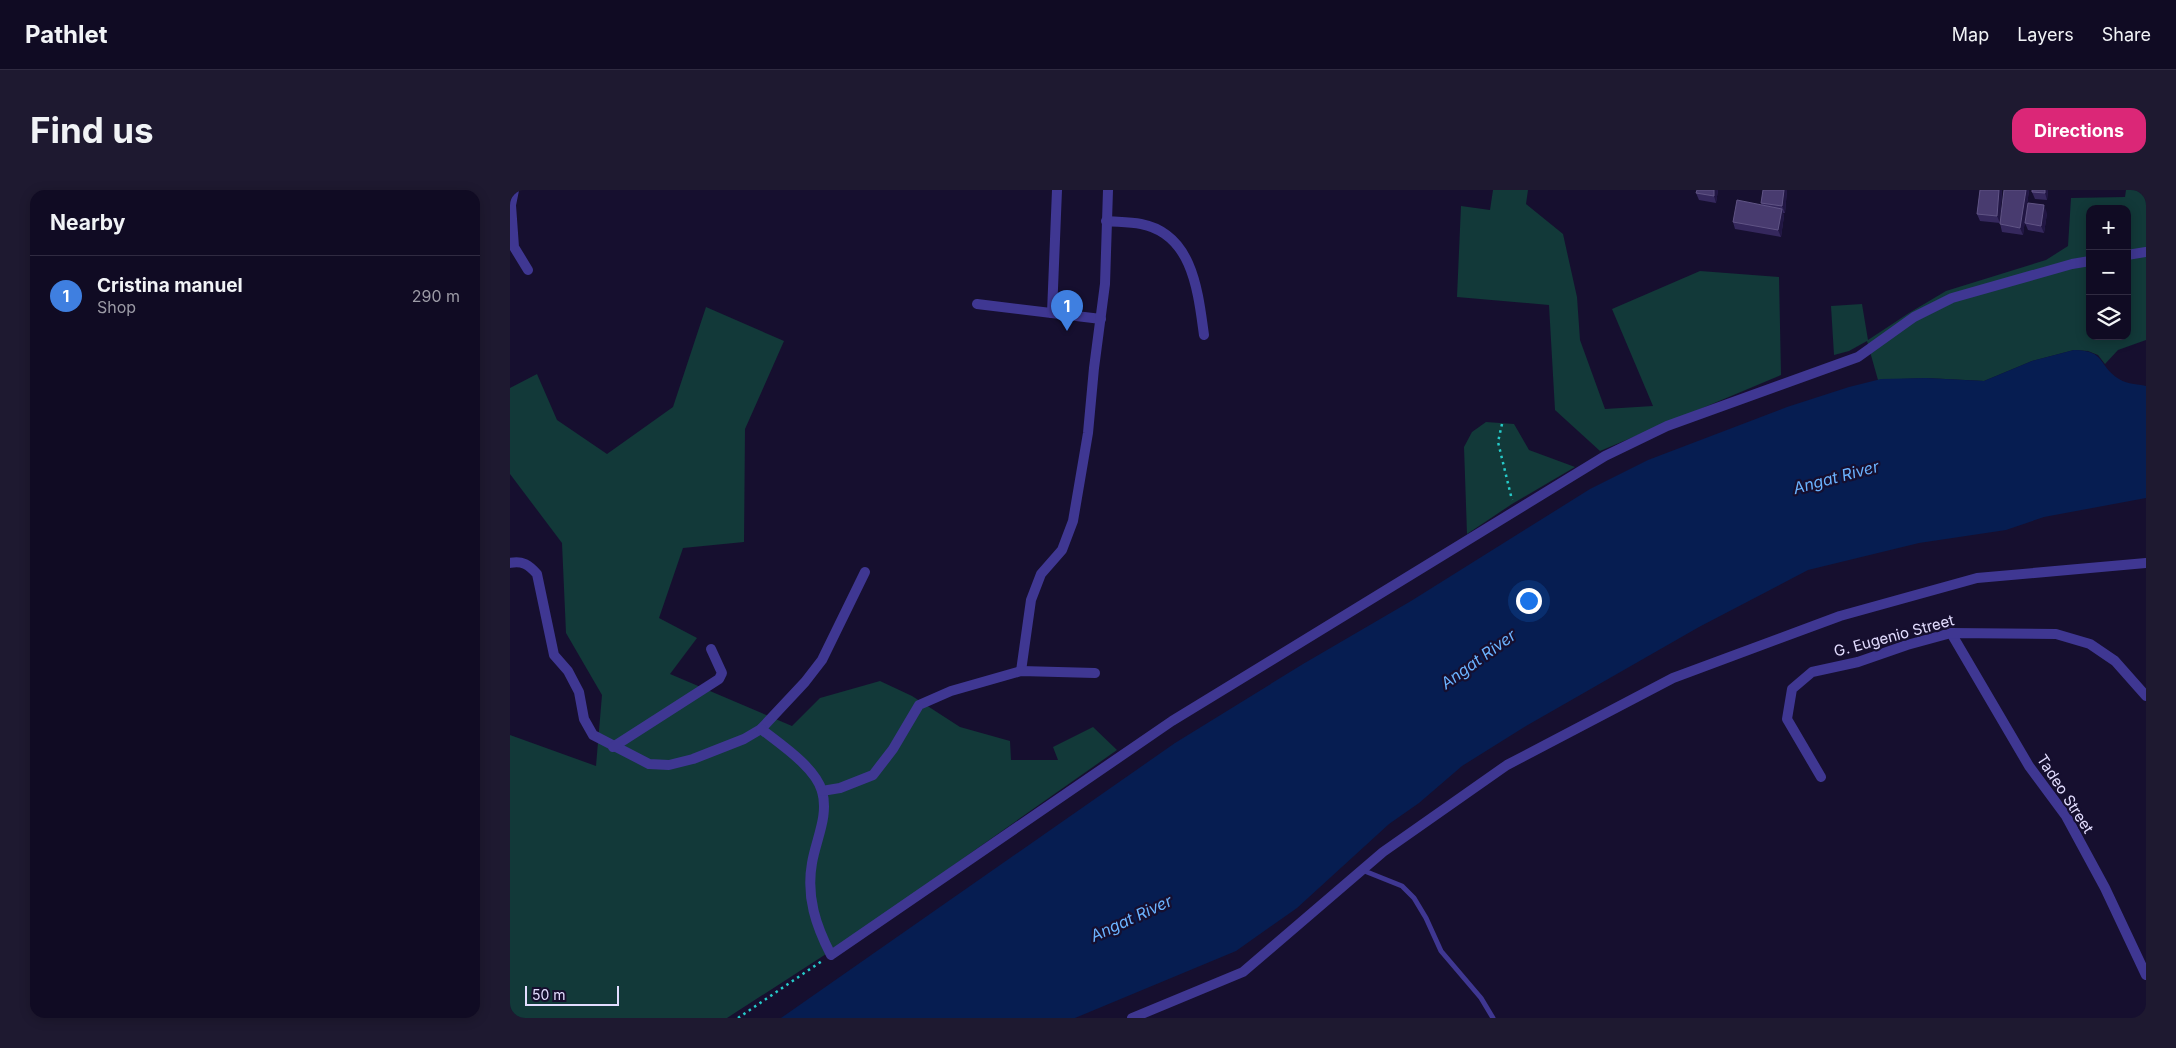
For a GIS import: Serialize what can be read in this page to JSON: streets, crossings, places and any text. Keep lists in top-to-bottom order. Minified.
{"streets":{"street":["G. Eugenio Street","Tadeo Street"]},"crossings":[["G. Eugenio Street","Tadeo Street"]],"water":["Angat River"],"scale_bar":"50 m","page":{"header":"Pathlet","nav":["Map","Layers","Share"],"buttons":"Directions","title":"Find us","heading":"Nearby","map_buttons":["+","−"],"list":[{"mark":"1","name":"Cristina manuel","note":"Shop","value":"290 m"}],"pins":"1","scale":"50 m"}}
